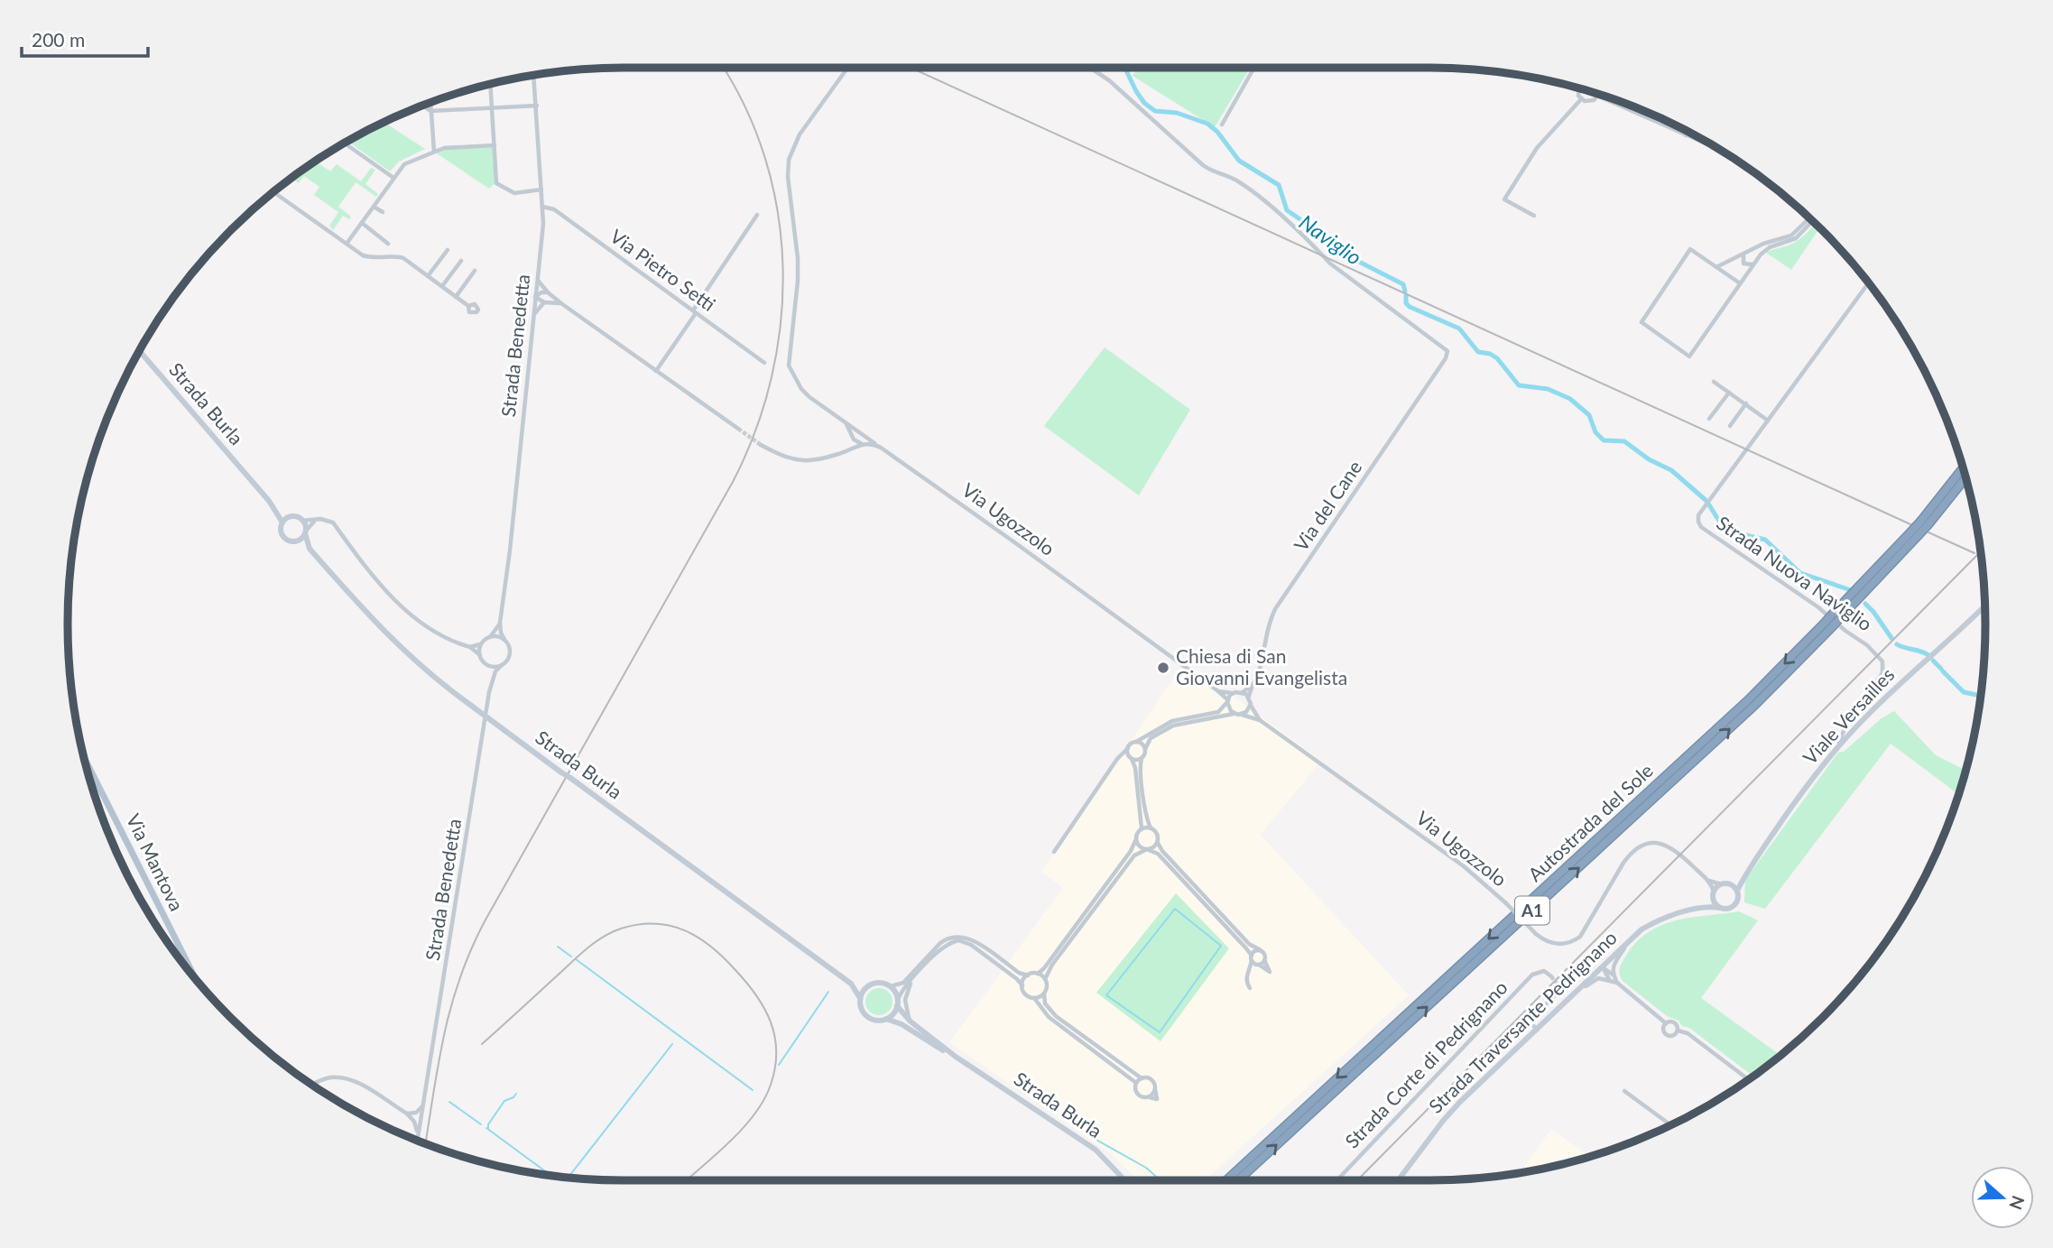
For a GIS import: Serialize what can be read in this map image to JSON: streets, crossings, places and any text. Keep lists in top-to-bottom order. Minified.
{"streets":{"highway":["Autostrada del Sole","A1"],"main road":["Strada Burla","Viale Versailles","Via Mantova","Strada Traversante Pedrignano"],"street":["Via Pietro Setti","Strada Benedetta","Via del Cane","Via Ugozzolo","Strada Nuova Naviglio","Strada Corte di Pedrignano"]},"crossings":[["Via Pietro Setti","Strada Benedetta"],["Via del Cane","Via Ugozzolo"],["Via Ugozzolo","Viale Versailles"],["Strada Nuova Naviglio","Viale Versailles"]],"water":["Naviglio"],"places":["Chiesa di San Giovanni Evangelista"],"scale_bar":"200 m","north":"right"}
